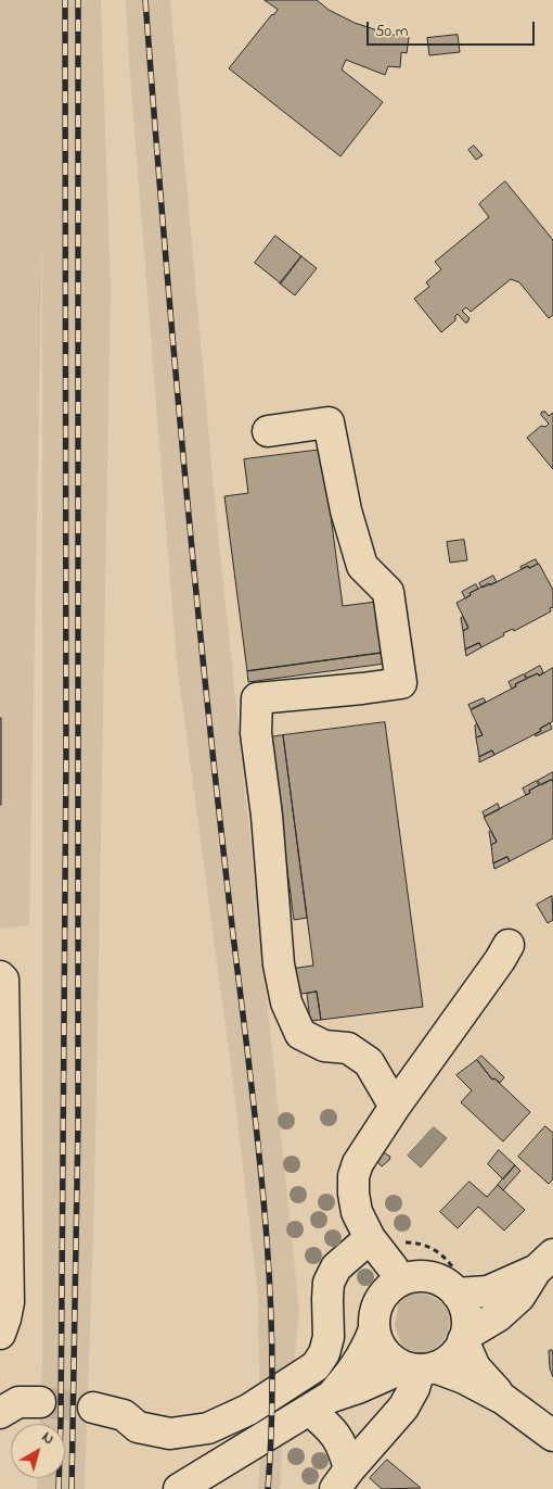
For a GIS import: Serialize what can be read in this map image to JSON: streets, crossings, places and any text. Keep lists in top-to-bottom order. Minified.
{"scale_bar":"50 m","north":"top right"}
